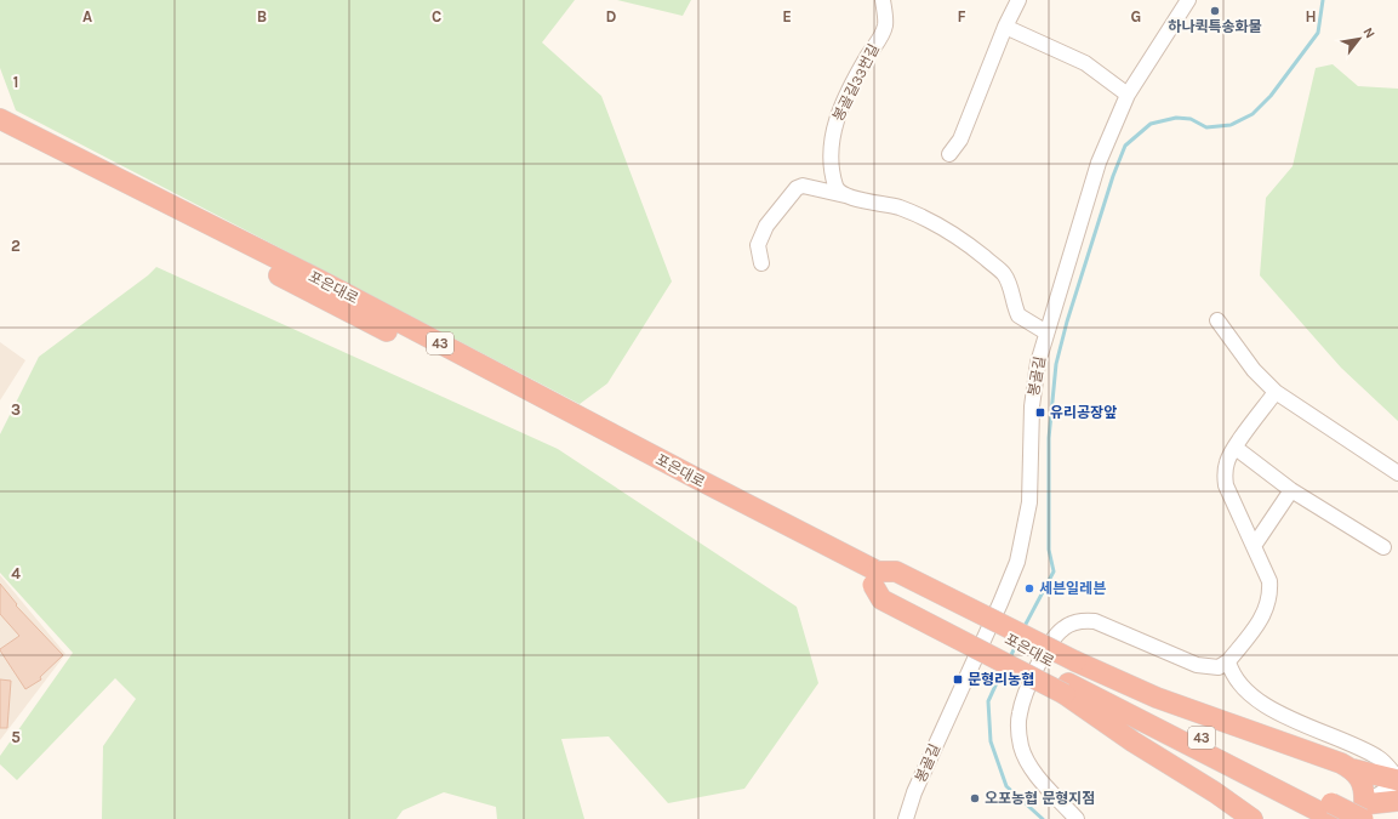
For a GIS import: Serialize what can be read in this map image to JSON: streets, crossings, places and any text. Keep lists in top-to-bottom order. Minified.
{"streets":{"highway":["포은대로","43"],"street":["봉골길33번길","봉골길"]},"places":{"other":["하나퀵특송화물","세븐일레븐","오포농협 문형지점"],"transit":["유리공장앞","문형리농협"]},"north":"top right","grid":{"columns":["A","B","C","D","E","F","G","H"],"rows":["1","2","3","4","5"]}}
